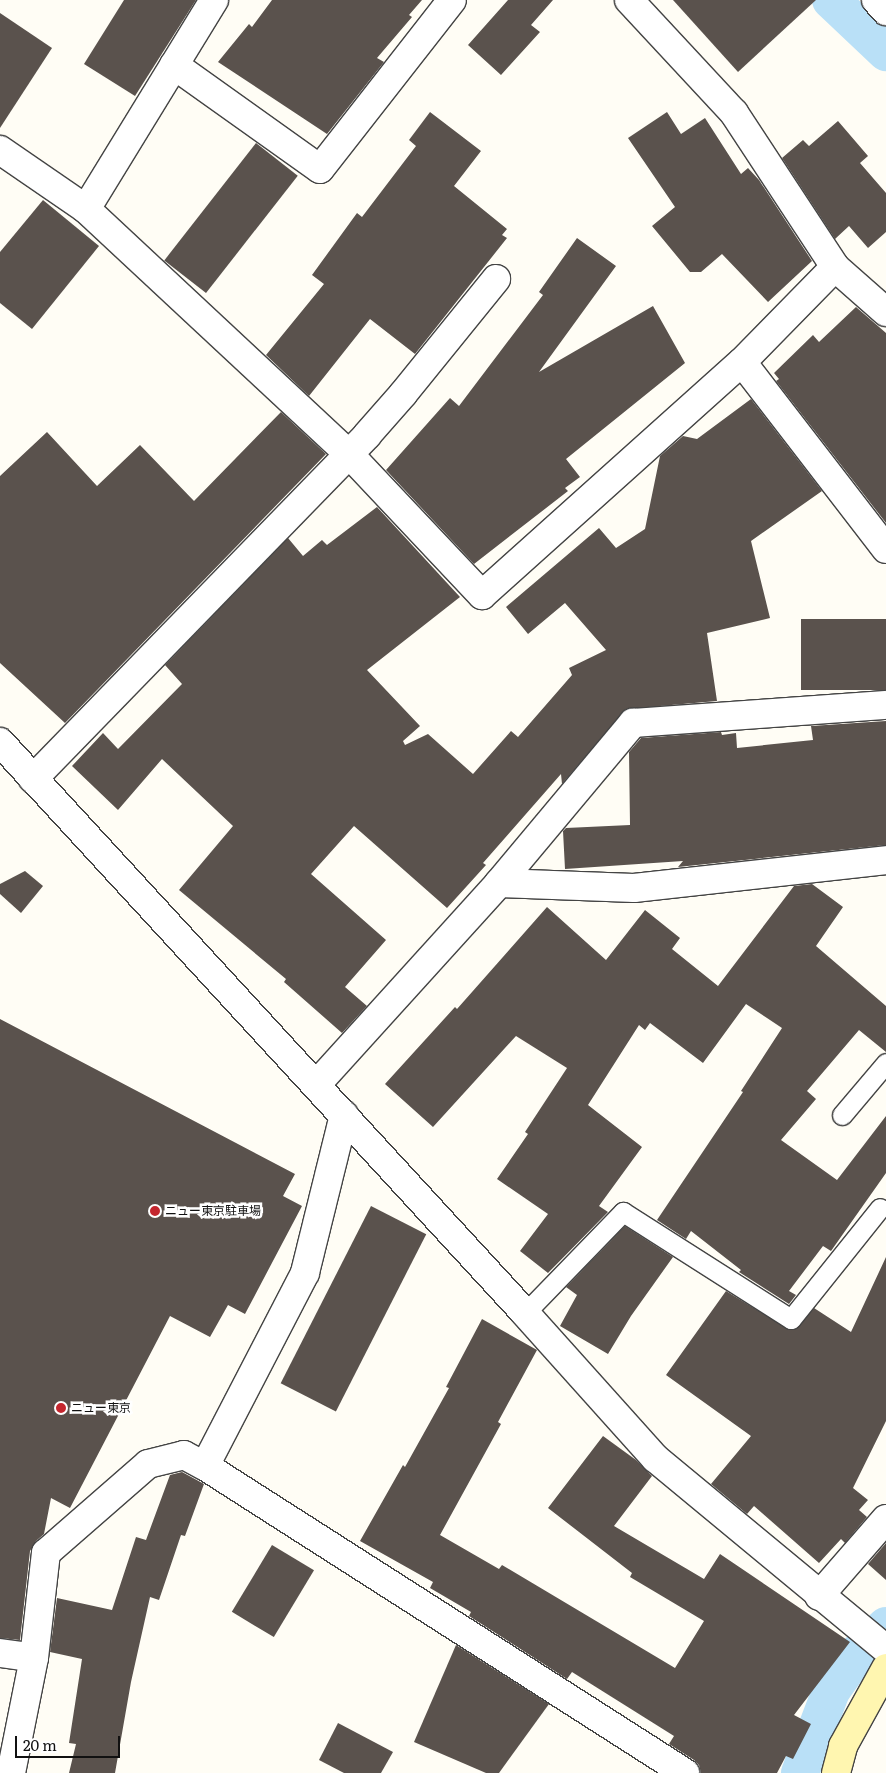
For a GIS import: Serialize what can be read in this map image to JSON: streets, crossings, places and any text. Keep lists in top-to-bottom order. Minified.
{"places":["ニュー東京駐車場","ニュー東京"],"scale_bar":"20 m"}
